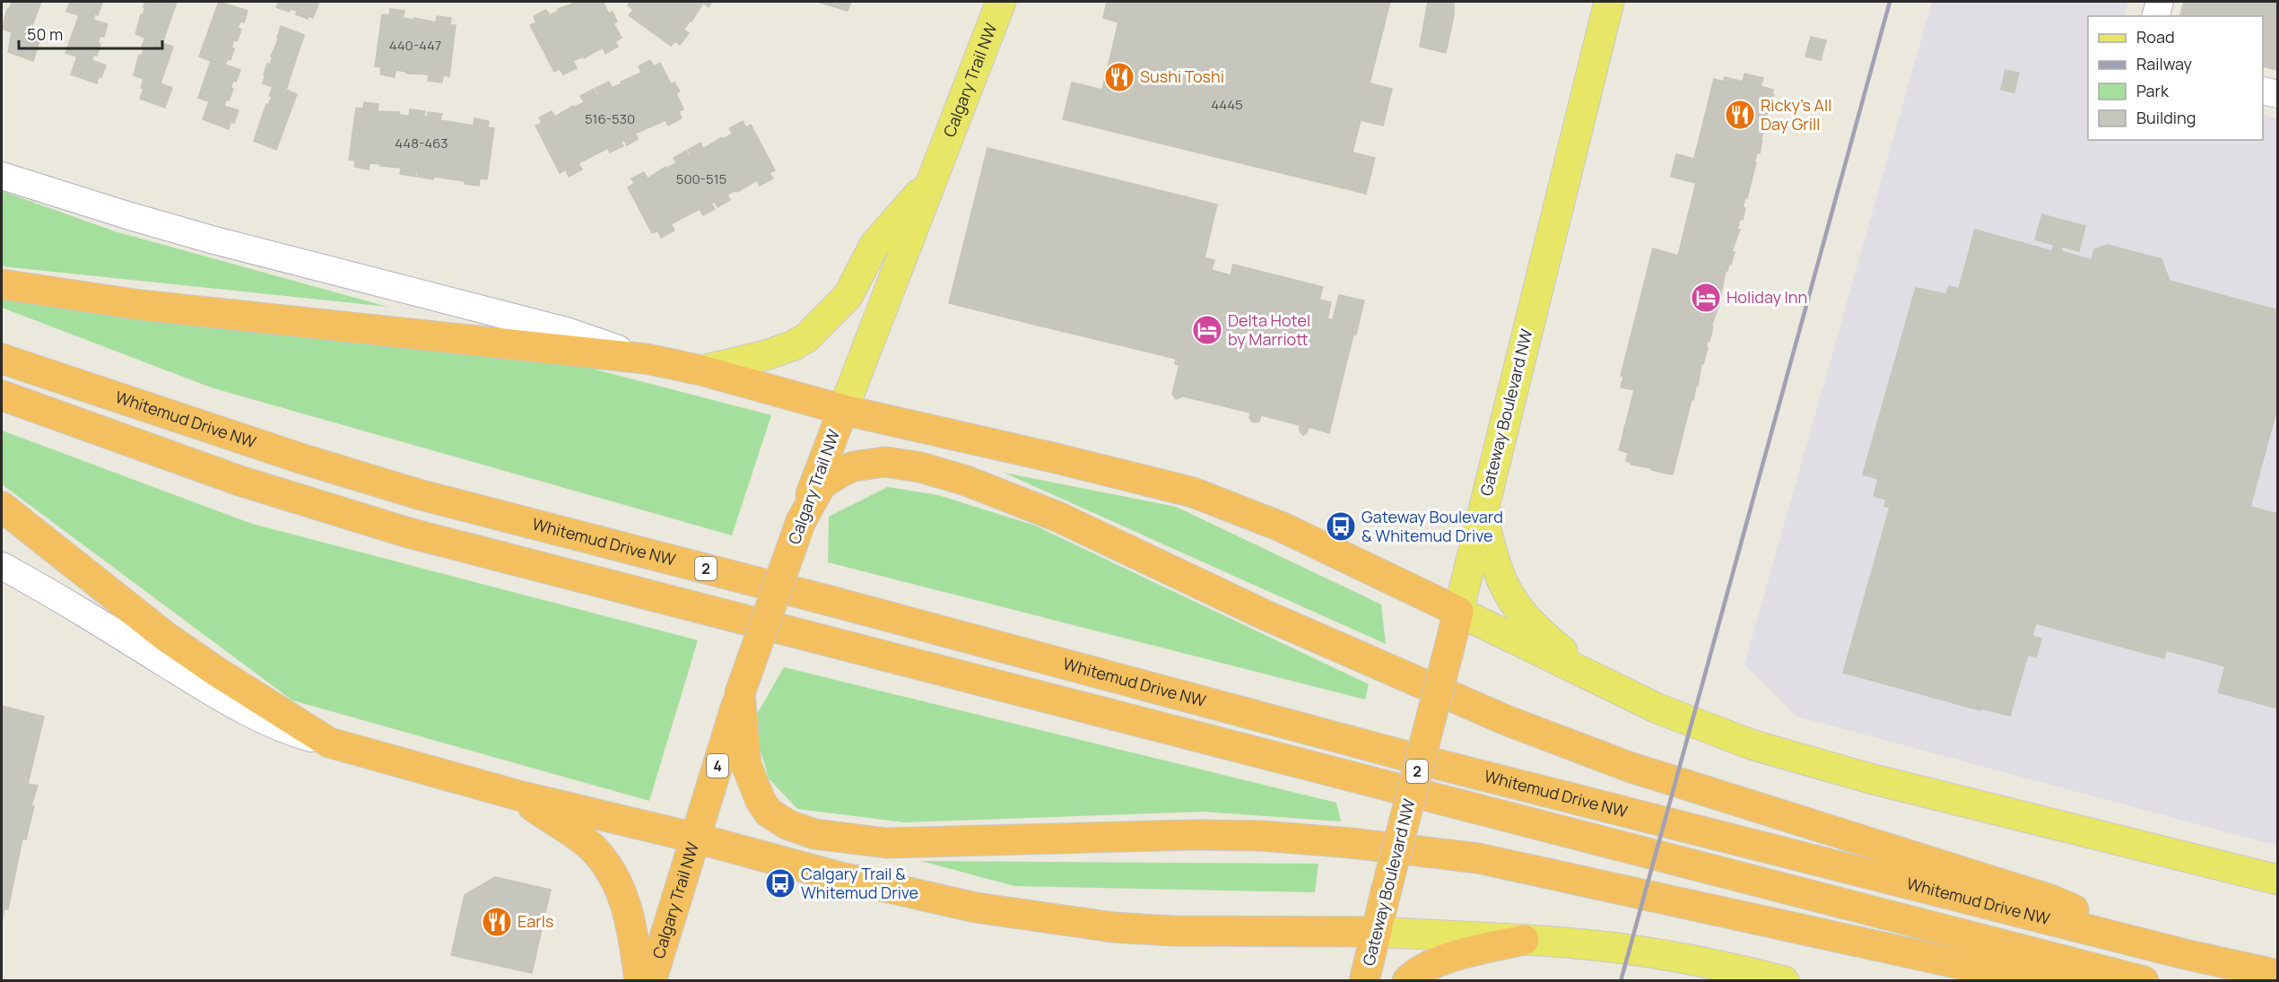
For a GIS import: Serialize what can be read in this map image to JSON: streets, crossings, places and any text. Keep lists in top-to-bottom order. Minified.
{"streets":{"highway":["Calgary Trail NW","Gateway Boulevard NW","Whitemud Drive NW","2","4"]},"places":{"restaurant":["Sushi Toshi","Ricky's All Day Grill","Earls"],"hotel":["Holiday Inn","Delta Hotel by Marriott"],"bus stop":["Gateway Boulevard & Whitemud Drive","Calgary Trail & Whitemud Drive"]},"house_numbers":["440-447","4445","516-530","448-463","500-515"],"legend":["Road","Railway","Park","Building"],"scale_bar":"50 m"}
